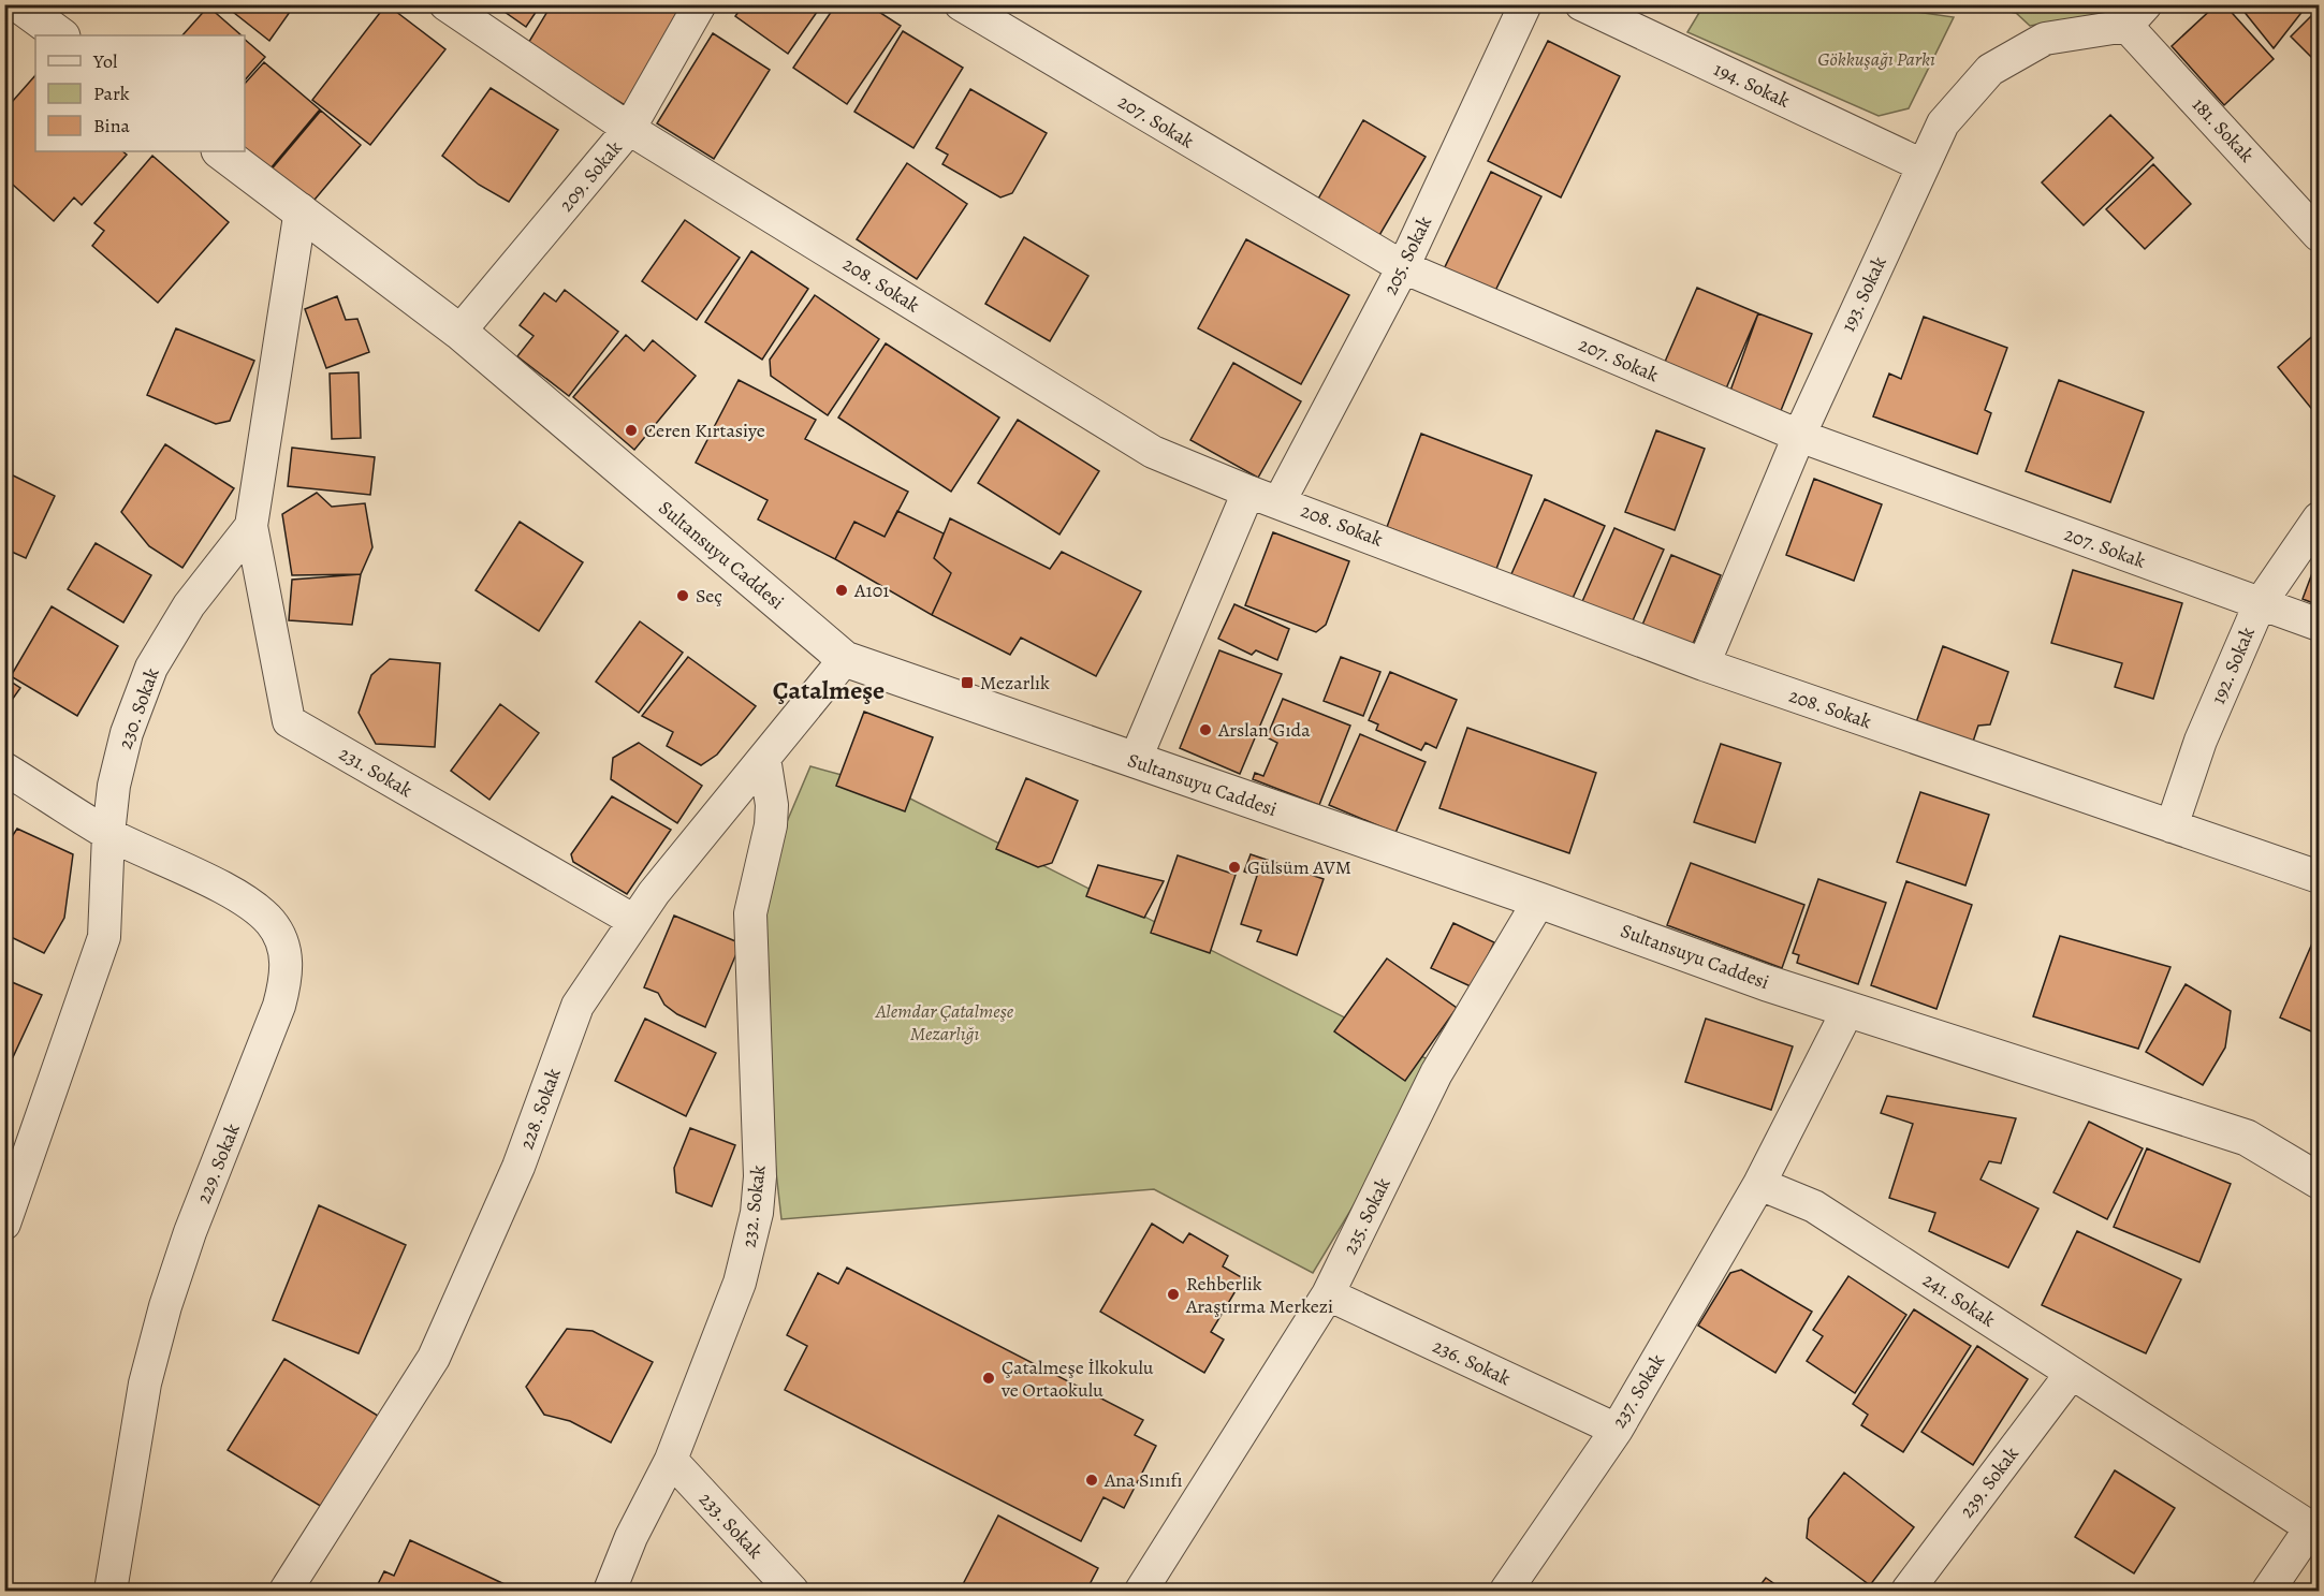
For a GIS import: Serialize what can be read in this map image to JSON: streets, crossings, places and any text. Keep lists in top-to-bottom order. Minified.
{"streets":{"street":["194. Sokak","207. Sokak","181. Sokak","209. Sokak","205. Sokak","208. Sokak","193. Sokak","Sultansuyu Caddesi","192. Sokak","230. Sokak","231. Sokak","228. Sokak","229. Sokak","232. Sokak","235. Sokak","241. Sokak","236. Sokak","237. Sokak","239. Sokak","233. Sokak"]},"crossings":[["194. Sokak","193. Sokak"],["207. Sokak","205. Sokak"],["207. Sokak","193. Sokak"],["207. Sokak","192. Sokak"],["181. Sokak","193. Sokak"],["209. Sokak","208. Sokak"],["209. Sokak","Sultansuyu Caddesi"],["205. Sokak","208. Sokak"],["208. Sokak","193. Sokak"],["208. Sokak","192. Sokak"],["Sultansuyu Caddesi","230. Sokak"],["Sultansuyu Caddesi","228. Sokak"],["Sultansuyu Caddesi","235. Sokak"],["230. Sokak","231. Sokak"],["230. Sokak","229. Sokak"],["231. Sokak","228. Sokak"],["228. Sokak","232. Sokak"],["232. Sokak","233. Sokak"],["235. Sokak","236. Sokak"],["241. Sokak","237. Sokak"],["241. Sokak","239. Sokak"],["236. Sokak","237. Sokak"]],"districts":["Çatalmeşe"],"parks":["Gökkuşağı Parkı","Alemdar Çatalmeşe Mezarlığı"],"places":{"other":["Ceren Kırtasiye","A101","Seç","Arslan Gıda","Gülsüm AVM","Rehberlik Araştırma Merkezi","Çatalmeşe İlkokulu ve Ortaokulu","Ana Sınıfı"],"transit":["Mezarlık"]},"legend":["Yol","Park","Bina"]}
